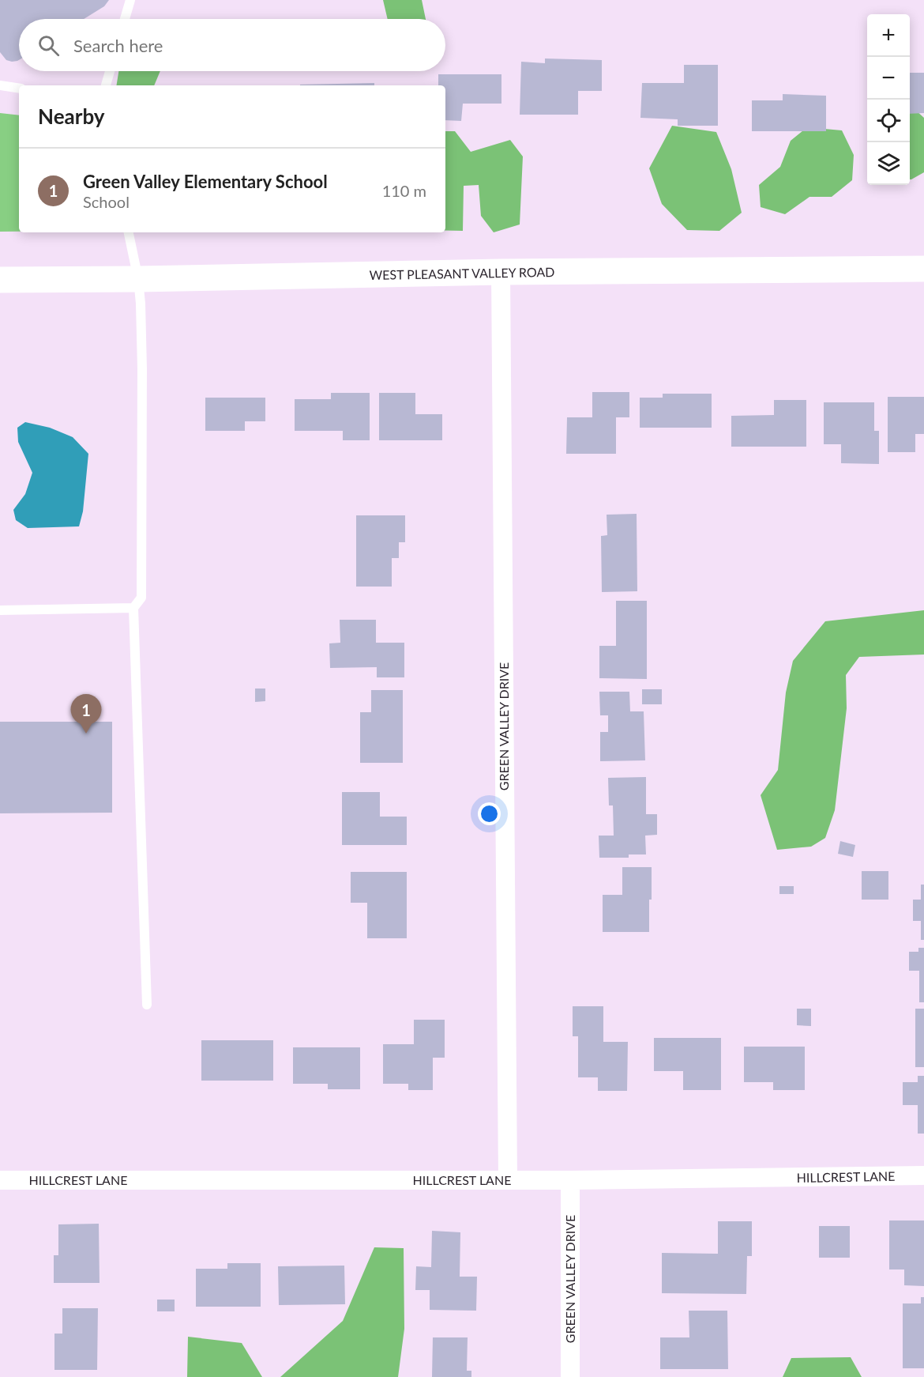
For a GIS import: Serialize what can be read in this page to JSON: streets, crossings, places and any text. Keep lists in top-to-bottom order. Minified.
{"streets":{"main road":["WEST PLEASANT VALLEY ROAD"],"street":["GREEN VALLEY DRIVE","HILLCREST LANE"]},"crossings":[["WEST PLEASANT VALLEY ROAD","GREEN VALLEY DRIVE"],["GREEN VALLEY DRIVE","HILLCREST LANE"]],"page":{"map_buttons":["+","−"],"search":"Search here","heading":"Nearby","list":[{"mark":"1","name":"Green Valley Elementary School","note":"School","value":"110 m"}],"pins":"1"}}
